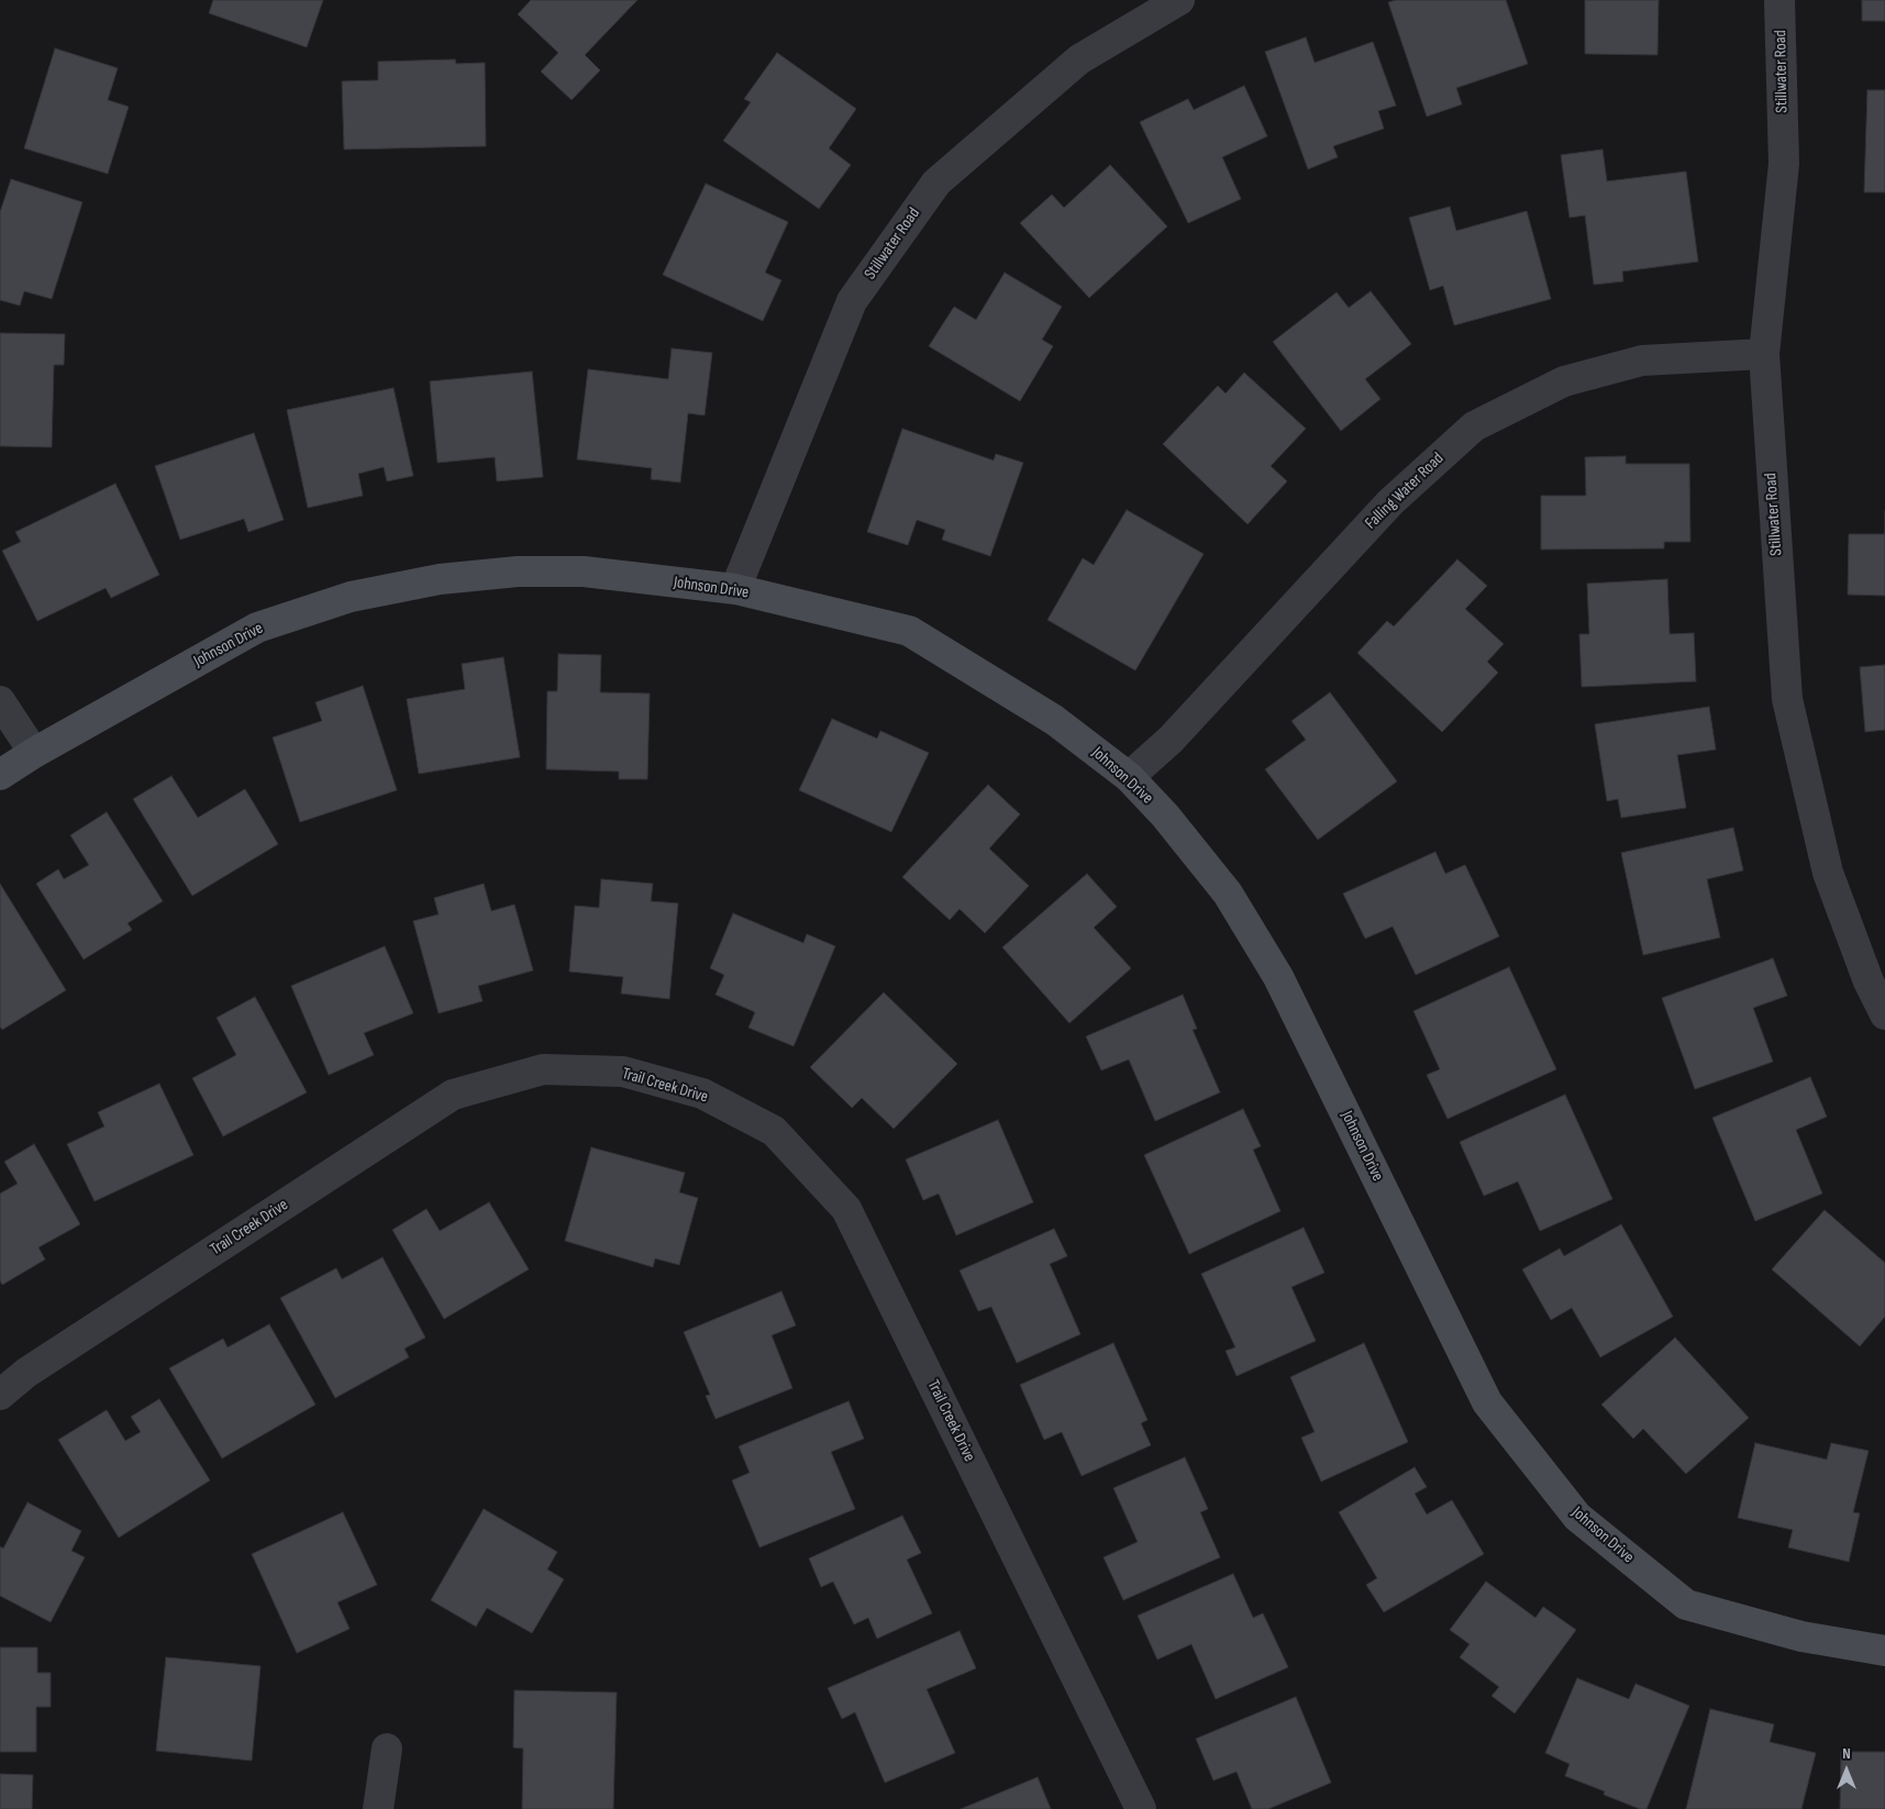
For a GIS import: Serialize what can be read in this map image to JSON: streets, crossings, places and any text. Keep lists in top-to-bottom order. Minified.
{"streets":{"street":["Stillwater Road","Falling Water Road","Johnson Drive","Trail Creek Drive"]},"crossings":[["Stillwater Road","Falling Water Road"],["Stillwater Road","Johnson Drive"],["Falling Water Road","Johnson Drive"]],"north":"top"}
